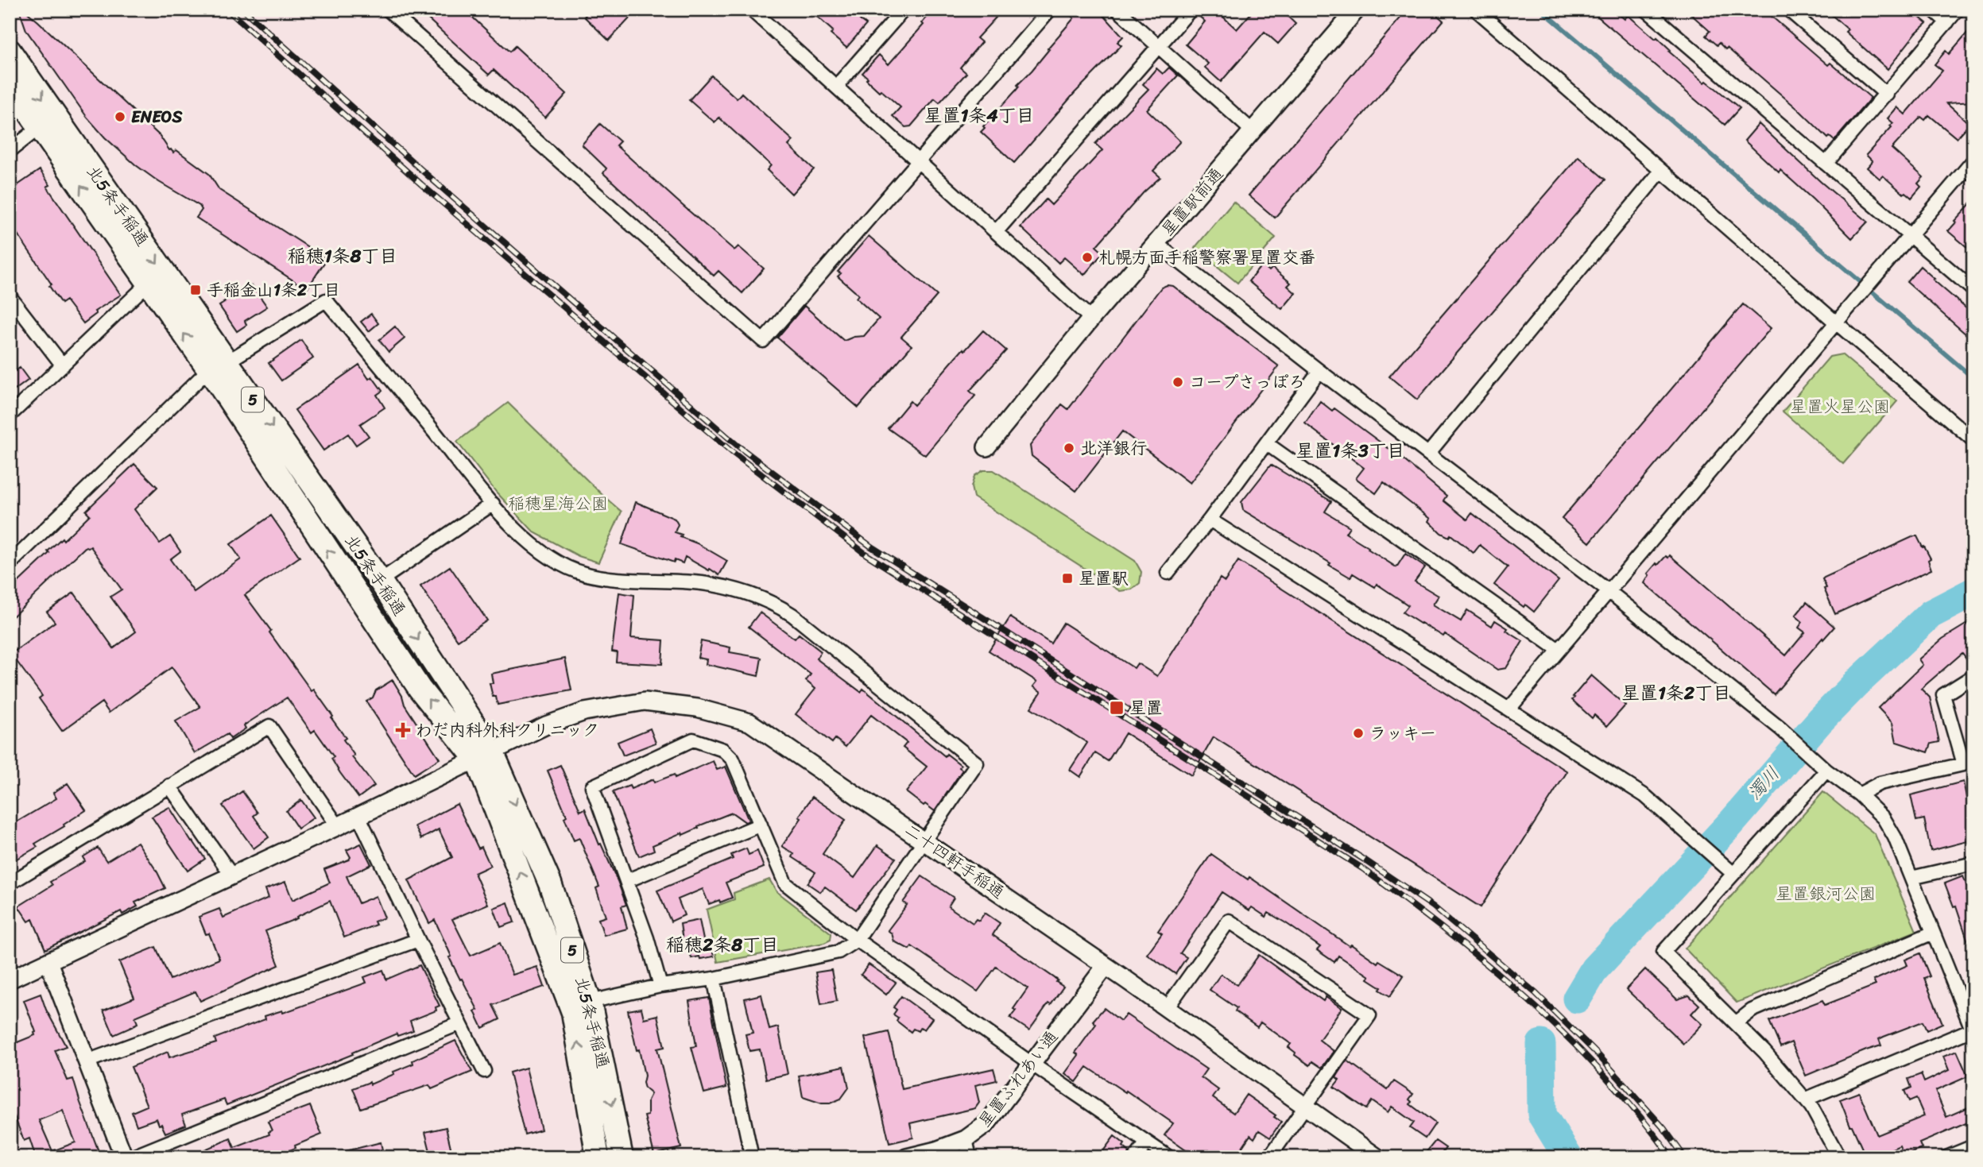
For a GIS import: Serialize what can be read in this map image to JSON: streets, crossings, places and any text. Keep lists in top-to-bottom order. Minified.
{"streets":{"highway":["北5条手稲通","5"],"street":["星置駅前通","二十四軒手稲通","星置ふれあい通"]},"crossings":[["北5条手稲通","二十四軒手稲通"],["二十四軒手稲通","星置ふれあい通"]],"districts":["星置1条4丁目","稲穂1条8丁目","星置1条3丁目","星置1条2丁目","稲穂2条8丁目"],"water":["濁川"],"parks":["星置火星公園","稲穂星海公園","星置銀河公園"],"places":{"other":["ENEOS","札幌方面手稲警察署星置交番","コープさっぽろ","北洋銀行","ラッキー"],"transit":["手稲金山1条2丁目","星置駅","星置"],"health":["わだ内科外科クリニック"]}}
